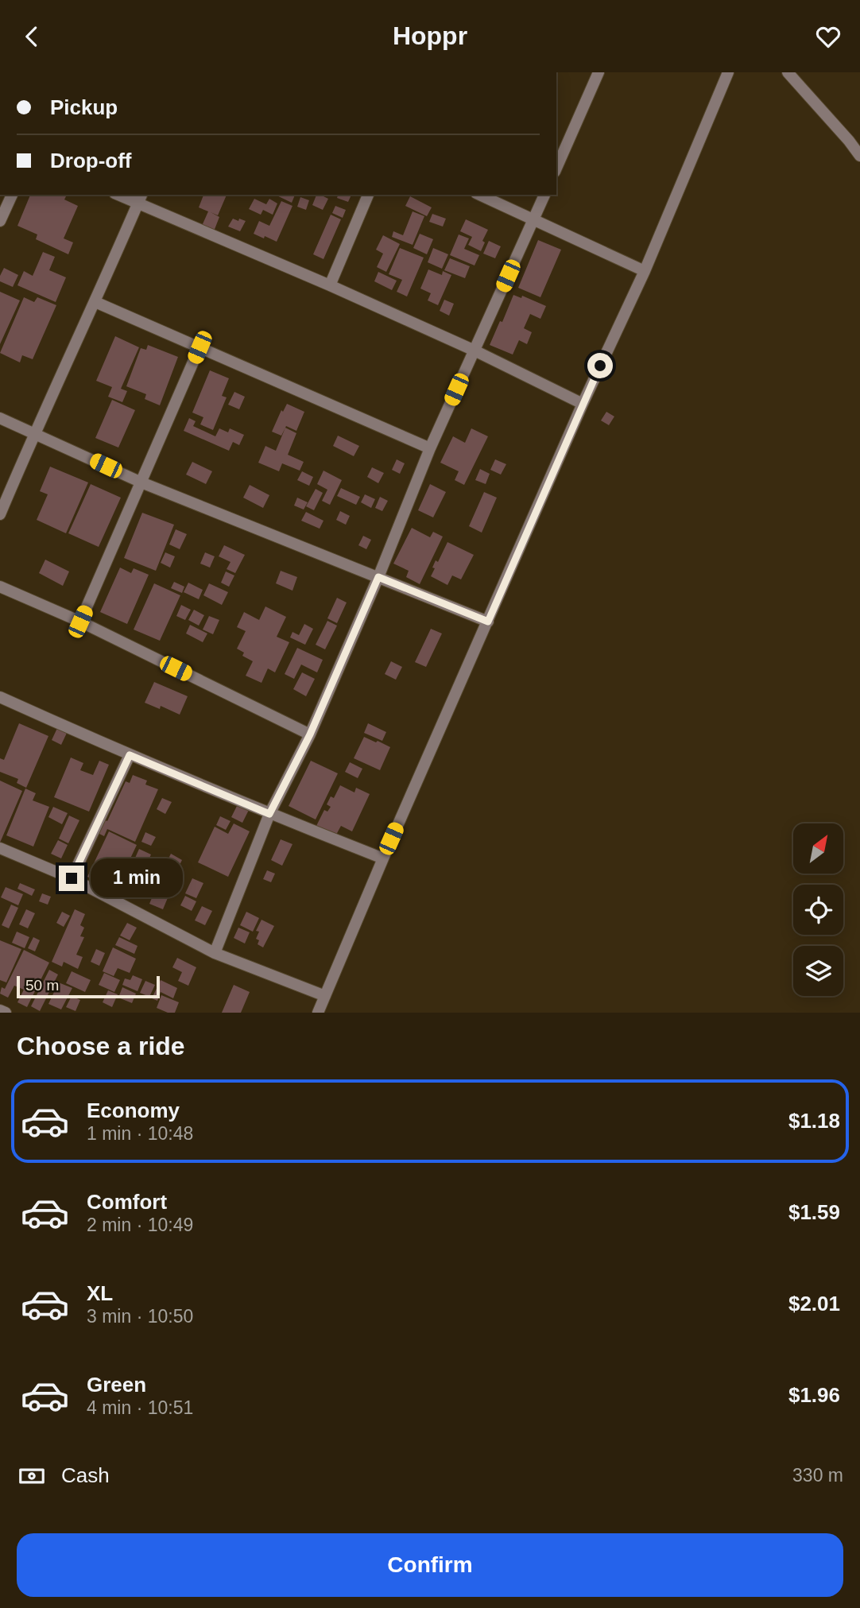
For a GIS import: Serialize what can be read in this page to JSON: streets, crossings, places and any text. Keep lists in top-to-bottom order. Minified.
{"scale_bar":"50 m","north":"top right","page":{"header":"Hoppr","banner":["Pickup","Drop-off"],"bubble":"1 min","scale":"50 m","heading":"Choose a ride","list":[{"name":"Economy","note":"1 min · 10:48","value":"$1.18"},{"name":"Comfort","note":"2 min · 10:49","value":"$1.59"},{"name":"XL","note":"3 min · 10:50","value":"$2.01"},{"name":"Green","note":"4 min · 10:51","value":"$1.96"}],"pay":["Cash","330 m"],"buttons":"Confirm"}}
